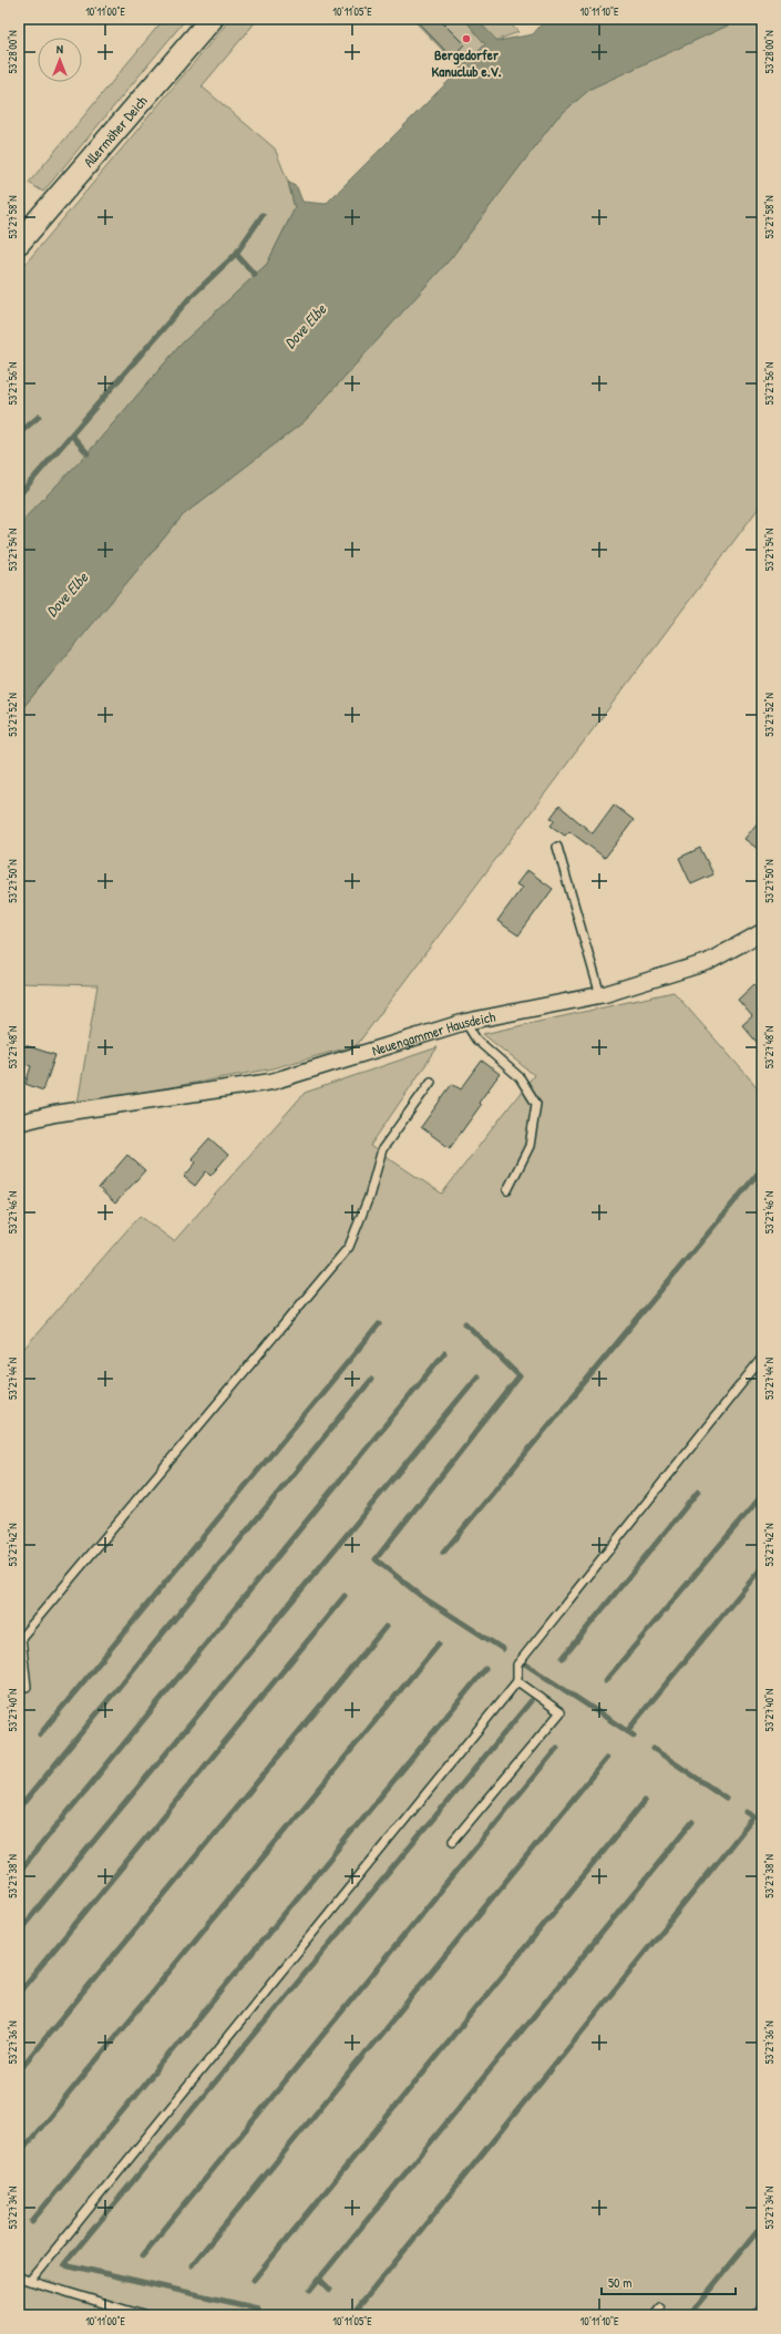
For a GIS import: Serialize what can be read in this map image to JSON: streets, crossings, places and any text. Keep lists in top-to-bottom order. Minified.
{"streets":{"street":["Allermöher Deich","Neuengammer Hausdeich"]},"water":["Dove Elbe"],"places":["Bergedorfer Kanuclub e.V."],"scale_bar":"50 m","north":"top","coordinates":["10°11'00\"E","10°11'05\"E","10°11'10\"E","53°28'00\"N","53°27'58\"N","53°27'56\"N","53°27'54\"N","53°27'52\"N","53°27'50\"N","53°27'48\"N","53°27'46\"N","53°27'44\"N","53°27'42\"N","53°27'40\"N","53°27'38\"N","53°27'36\"N","53°27'34\"N"]}
